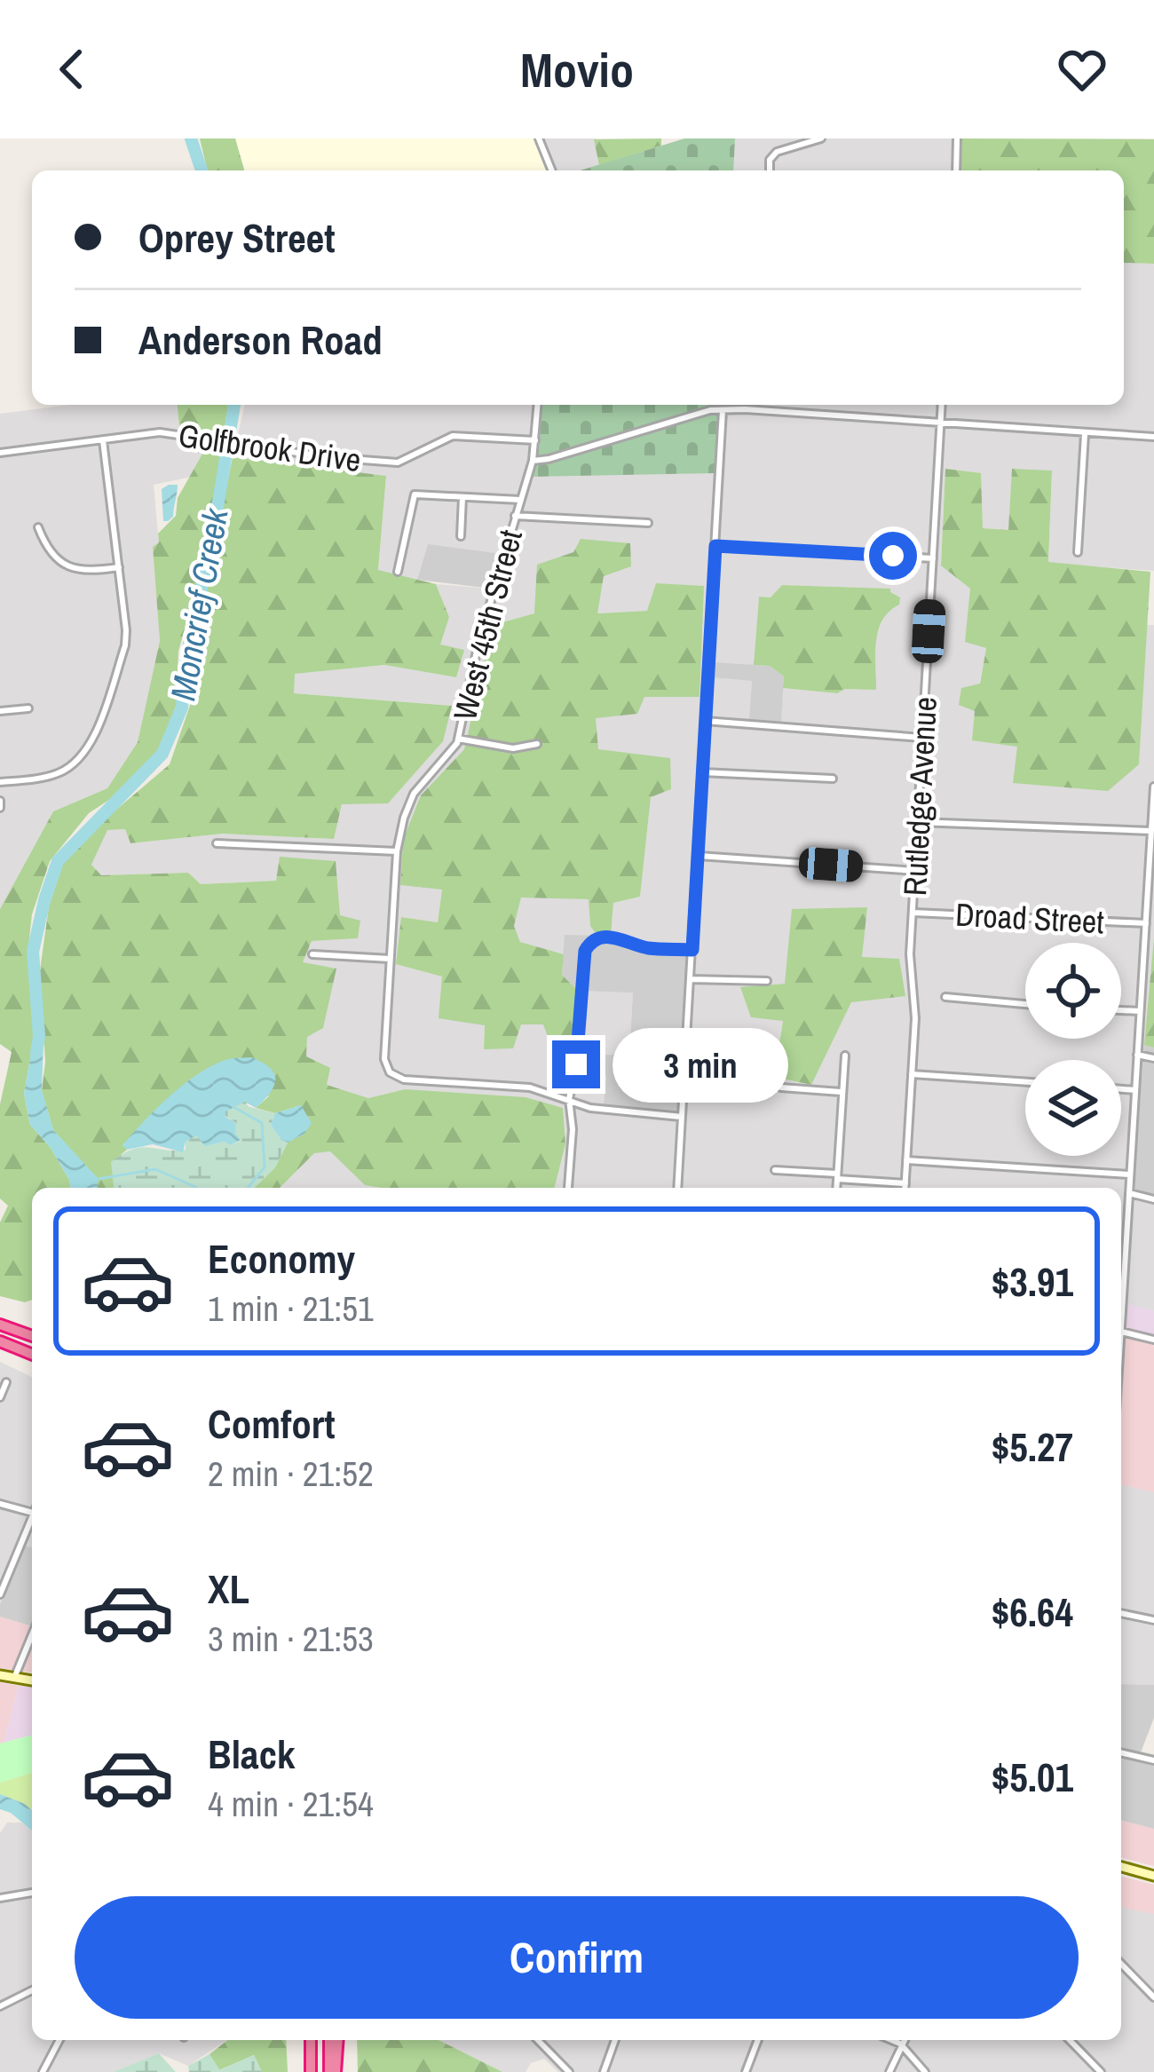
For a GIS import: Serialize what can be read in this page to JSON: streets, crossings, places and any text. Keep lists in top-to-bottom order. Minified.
{"streets":{"street":["Golfbrook Drive","West 45th Street","Rutledge Avenue","Droad Street"]},"crossings":[["Golfbrook Drive","West 45th Street"],["Rutledge Avenue","Droad Street"]],"water":["Moncrief Creek"],"page":{"header":"Movio","banner":["Oprey Street","Anderson Road"],"bubble":"3 min","list":[{"name":"Economy","note":"1 min · 21:51","value":"$3.91"},{"name":"Comfort","note":"2 min · 21:52","value":"$5.27"},{"name":"XL","note":"3 min · 21:53","value":"$6.64"},{"name":"Black","note":"4 min · 21:54","value":"$5.01"}],"buttons":"Confirm"}}
